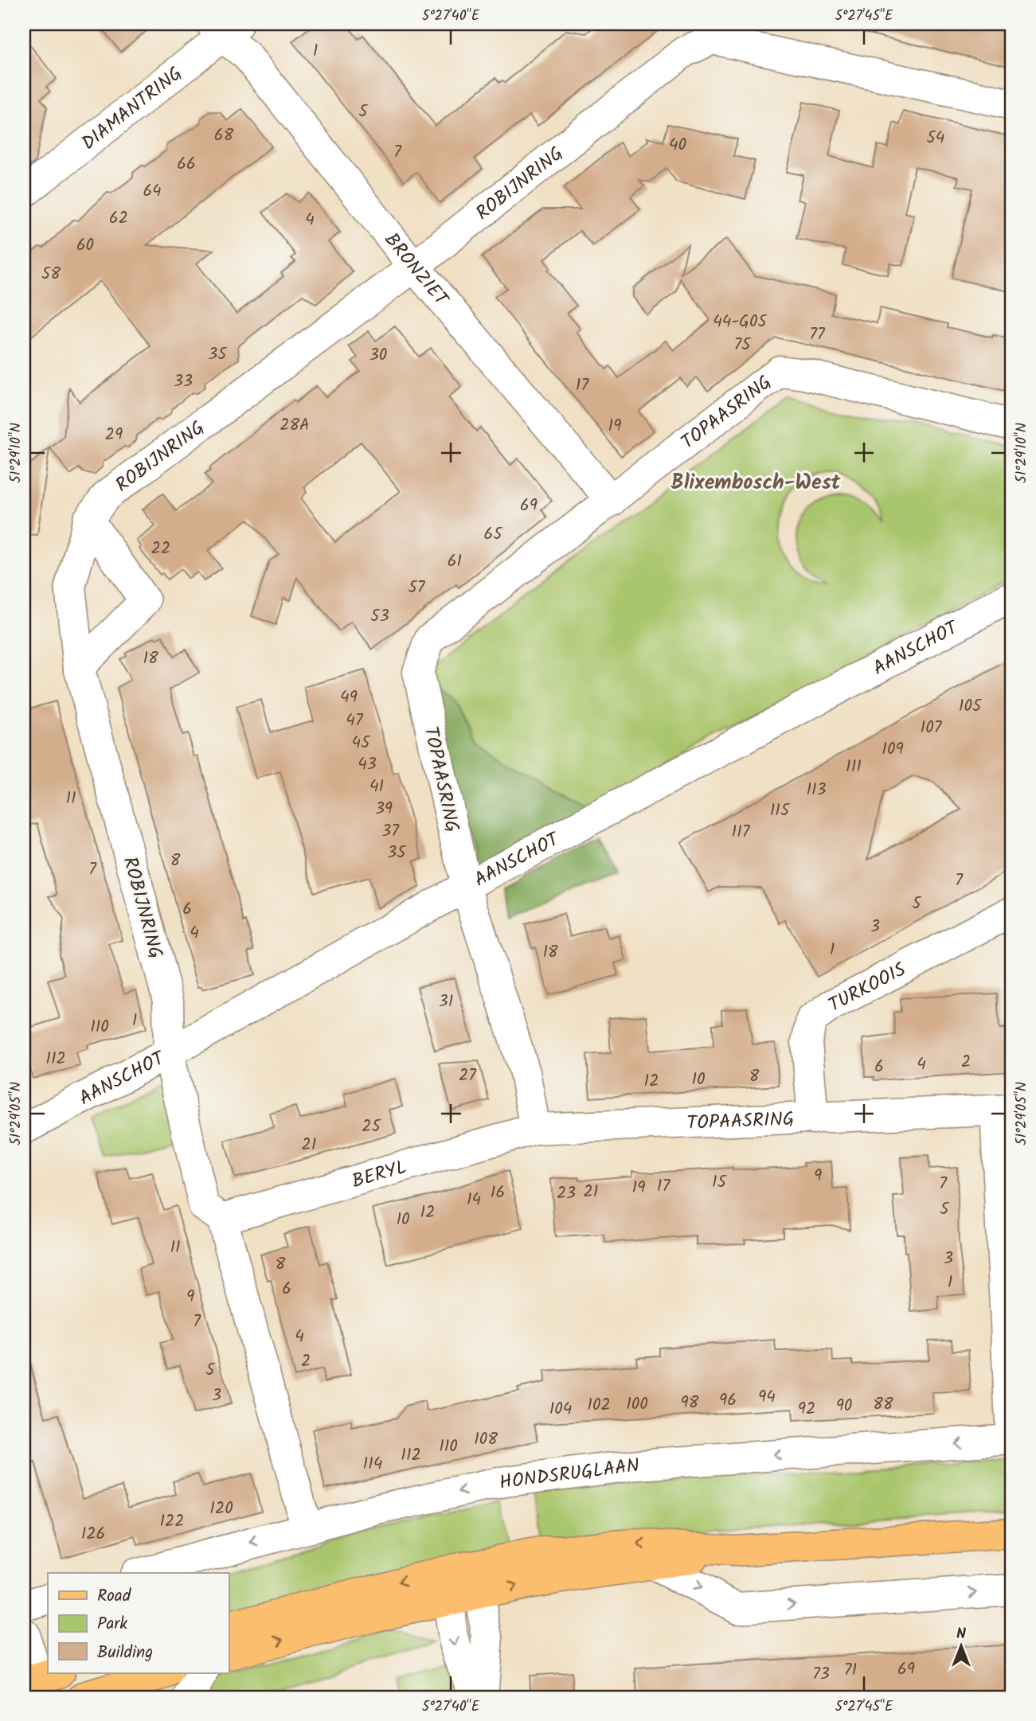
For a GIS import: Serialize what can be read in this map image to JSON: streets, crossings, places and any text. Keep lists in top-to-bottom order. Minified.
{"streets":{"street":["DIAMANTRING","ROBIJNRING","BRONZIET","TOPAASRING","AANSCHOT","TURKOOIS","BERYL","HONDSRUGLAAN"]},"crossings":[["DIAMANTRING","BRONZIET"],["ROBIJNRING","BRONZIET"],["ROBIJNRING","AANSCHOT"],["BRONZIET","TOPAASRING"],["TOPAASRING","AANSCHOT"],["TOPAASRING","TURKOOIS"],["TOPAASRING","BERYL"],["TOPAASRING","HONDSRUGLAAN"]],"districts":["Blixembosch-West"],"house_numbers":["1","5","68","54","40","7","66","64","62","4","60","58","44-G05","77","75","35","30","33","17","28A","19","29","69","65","22","61","57","53","18","49","105","47","107","45","109","43","111","41","113","11","39","115","37","117","35","8","7","7","5","6","3","4","1","18","31","1","110","112","2","4","6","27","8","10","12","25","21","9","15","7","17","19","21","16","23","14","5","12","10","11","3","8","1","6","9","7","4","2","5","3","94","96","98","100","88","102","90","104","92","108","110","112","114","120","122","126","69","71","73"],"legend":["Road","Park","Building"],"north":"top","coordinates":["5°27'40\"E","5°27'45\"E","51°29'10\"N","51°29'05\"N"]}
